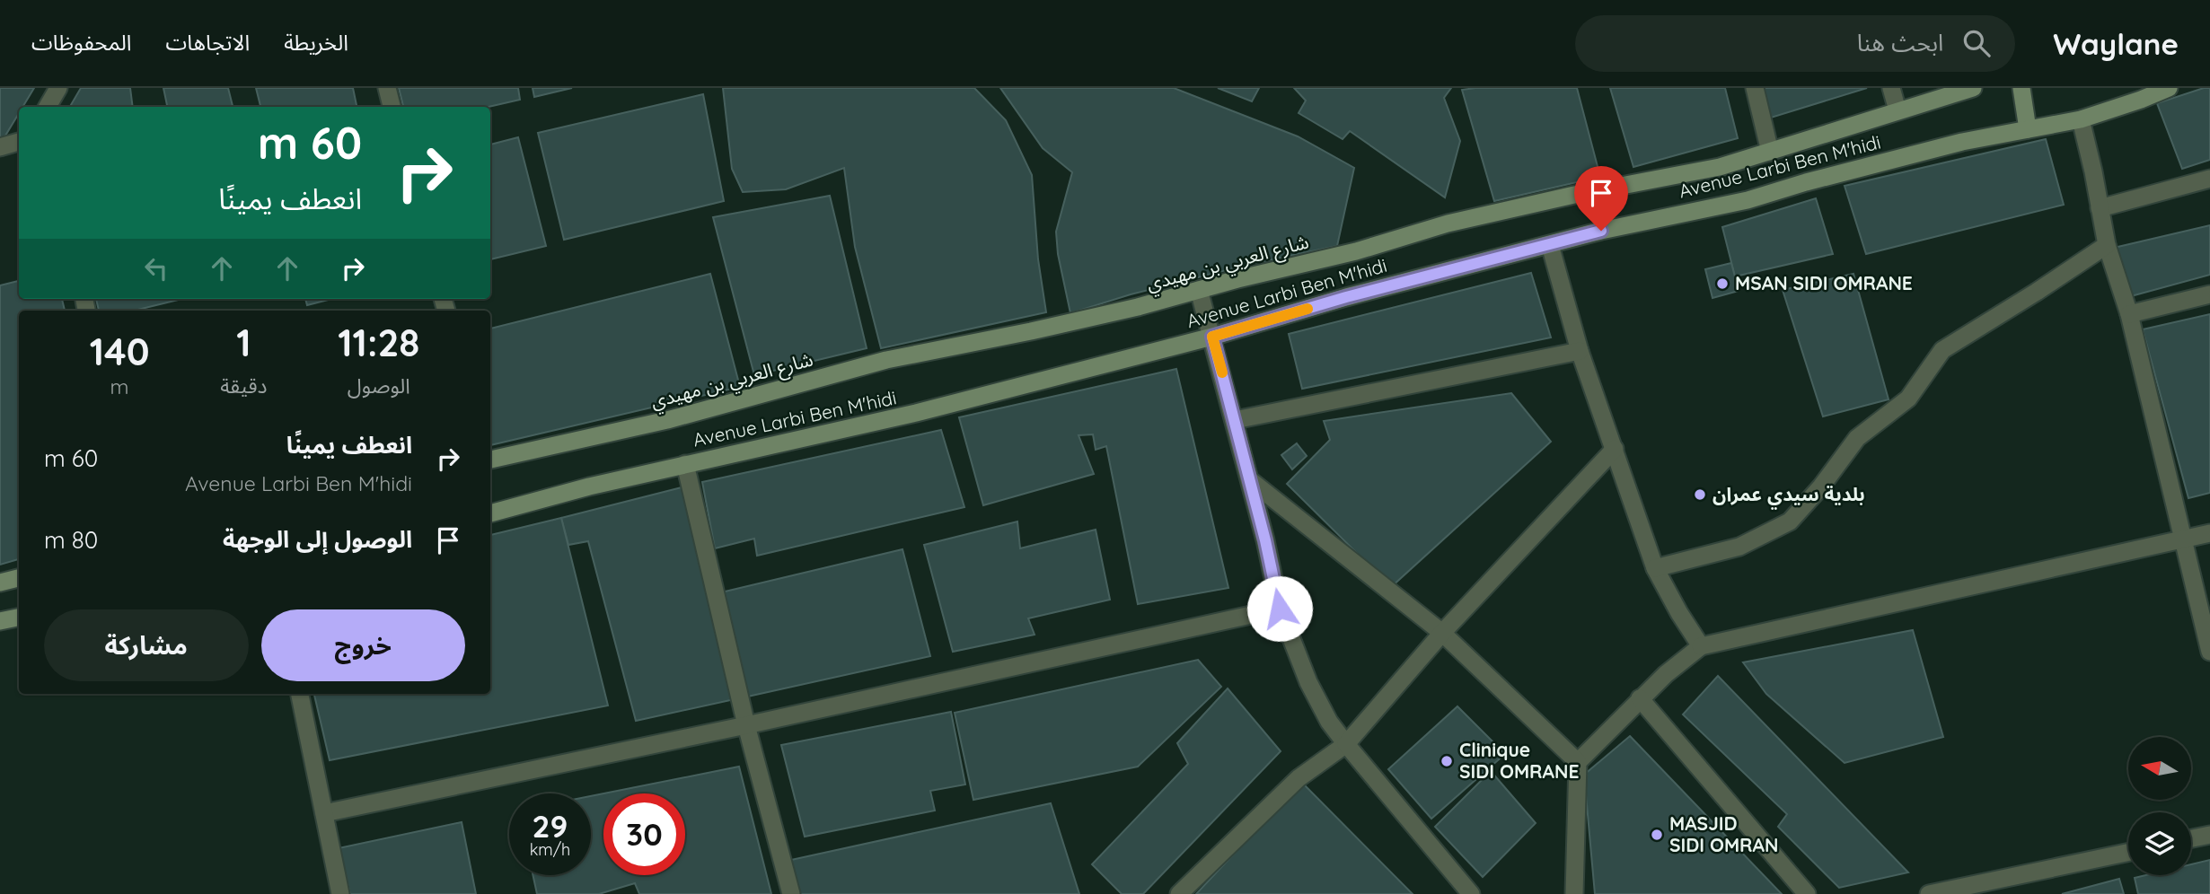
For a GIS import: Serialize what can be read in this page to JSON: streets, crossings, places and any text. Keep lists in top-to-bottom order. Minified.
{"streets":{"main road":["Avenue Larbi Ben M'hidi","شارع العربي بن مهيدي"]},"places":["MSAN SIDI OMRANE","بلدية سيدي عمران","Clinique SIDI OMRANE","MASJID SIDI OMRAN"],"north":"left","page":{"header":"Waylane","search":"ابحث هنا","nav":["الخريطة","الاتجاهات","المحفوظات"],"turn":["60 m","انعطف يمينًا"],"eta":["11:28","الوصول","1","دقيقة","140","m"],"list":[{"name":"انعطف يمينًا","note":"Avenue Larbi Ben M'hidi","value":"60 m"},{"name":"الوصول إلى الوجهة","value":"80 m"}],"buttons":["خروج","مشاركة"],"speed":"29 km/h","limit":"30"}}
